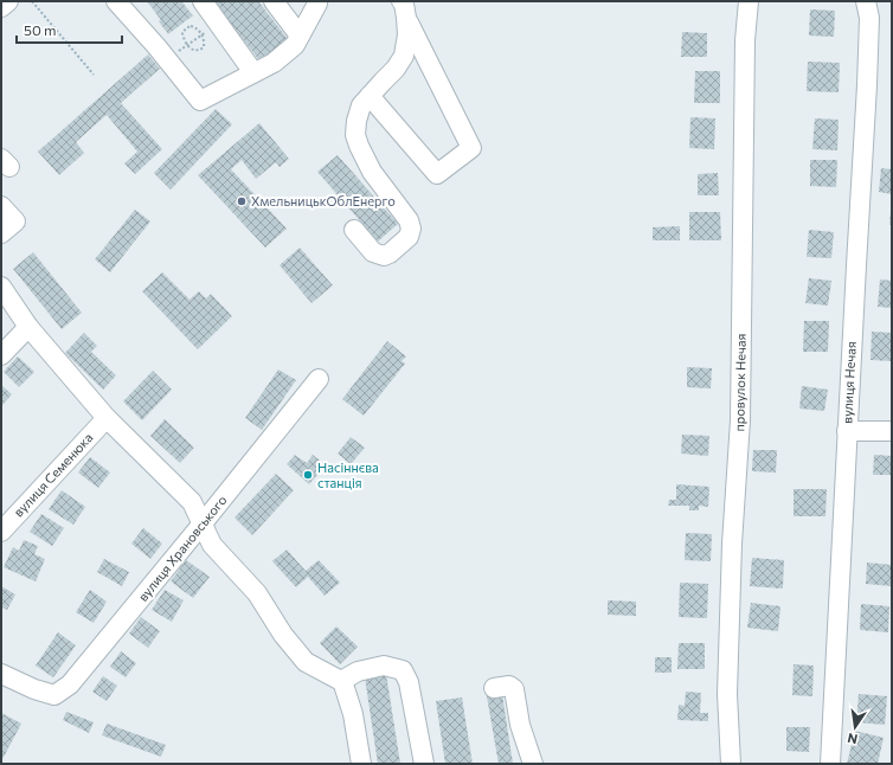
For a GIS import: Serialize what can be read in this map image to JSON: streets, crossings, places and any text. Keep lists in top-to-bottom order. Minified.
{"streets":{"street":["провулок Нечая","вулиця Нечая","вулиця Семенюка","вулиця Храновського"]},"places":["ХмельницькОблЕнерго","Насіннєва станція"],"scale_bar":"50 m","north":"bottom"}
